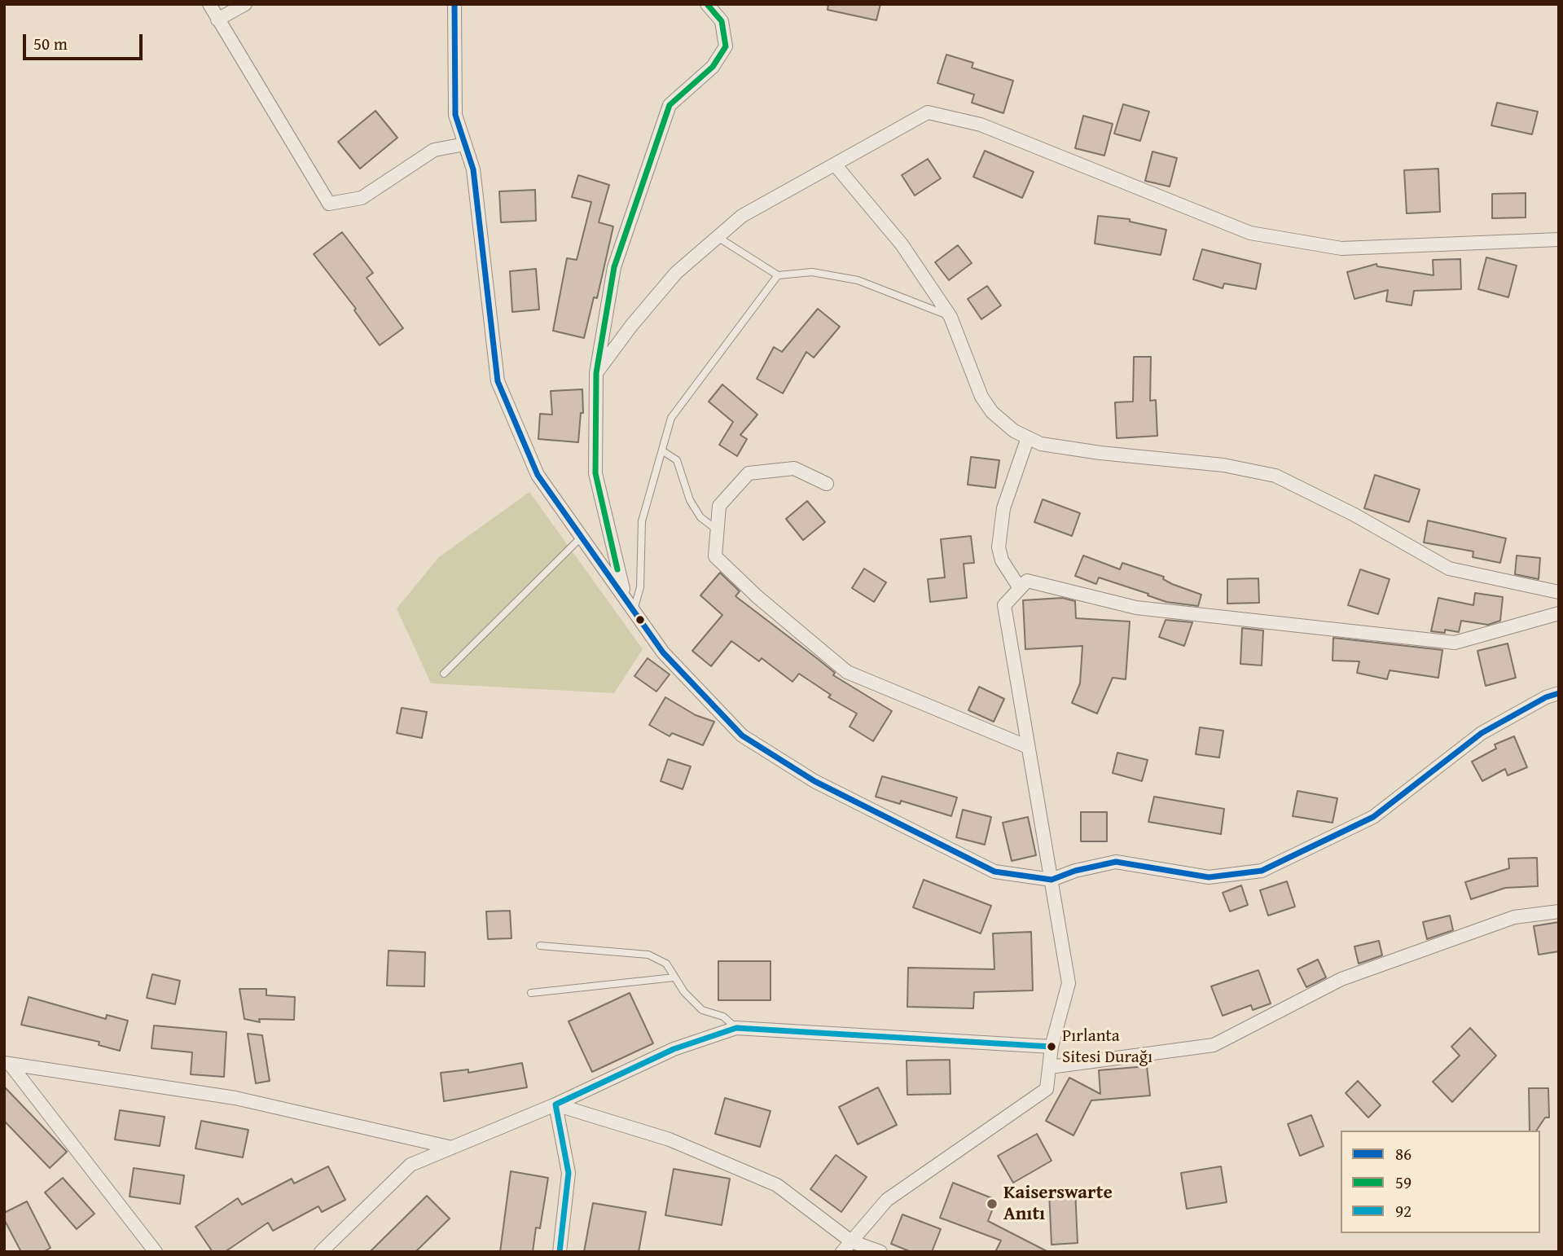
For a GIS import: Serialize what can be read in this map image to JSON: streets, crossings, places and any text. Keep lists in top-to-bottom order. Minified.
{"places":["Pırlanta Sitesi Durağı","Kaiserswarte Anıtı"],"lines":["transit line 86","transit line 59","transit line 92"],"legend":["86","59","92"],"scale_bar":"50 m"}
